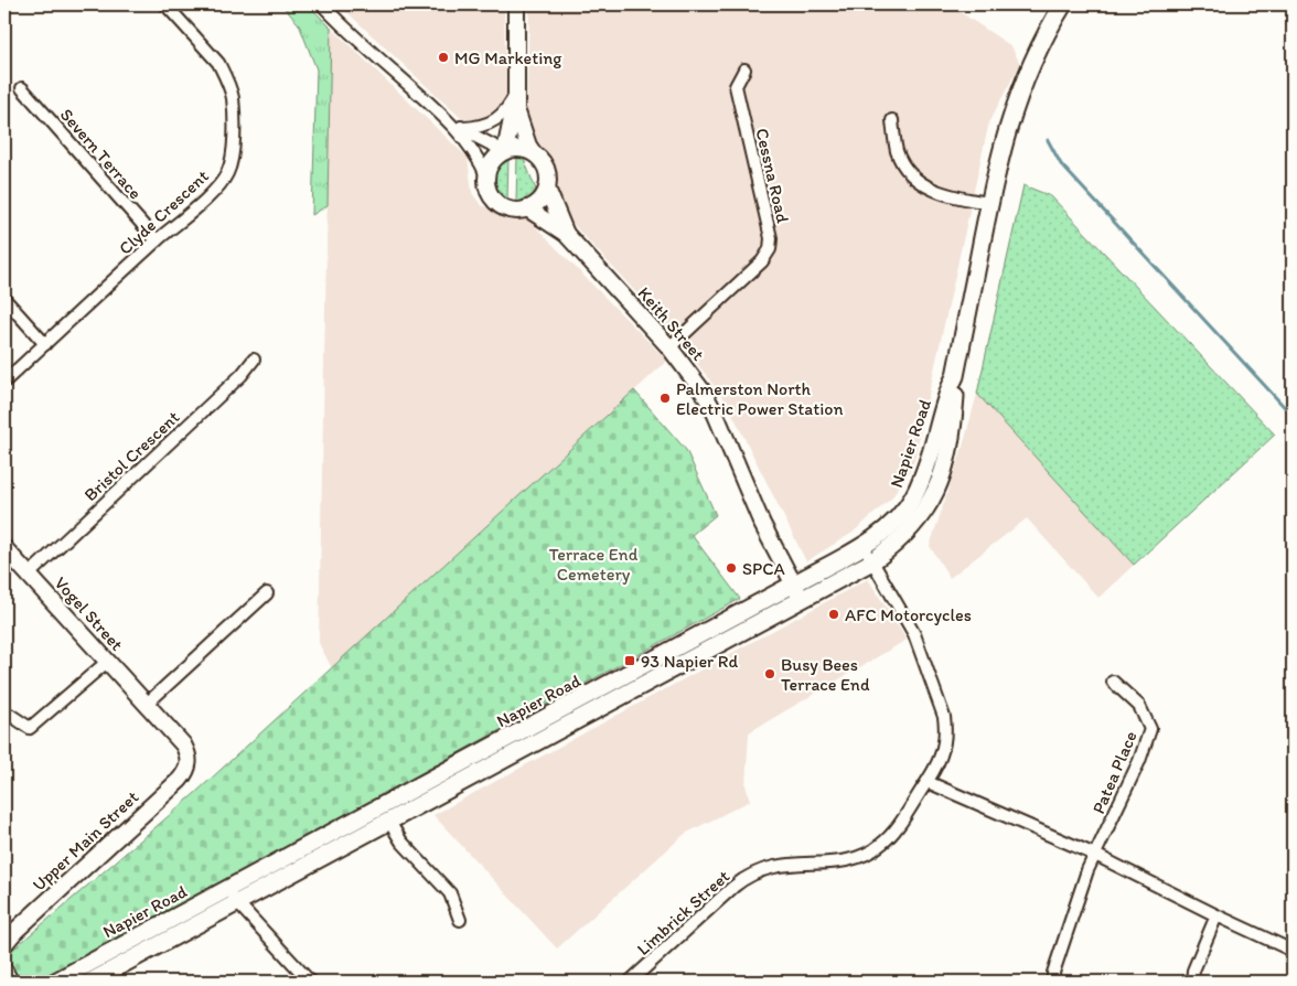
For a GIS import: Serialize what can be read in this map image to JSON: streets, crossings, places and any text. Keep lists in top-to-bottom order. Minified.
{"streets":{"highway":["Napier Road"],"main road":["Keith Street","Vogel Street","Upper Main Street"],"street":["Severn Terrace","Cessna Road","Clyde Crescent","Bristol Crescent","Patea Place","Limbrick Street"]},"crossings":[["Severn Terrace","Clyde Crescent"],["Cessna Road","Keith Street"],["Keith Street","Napier Road"],["Napier Road","Limbrick Street"],["Bristol Crescent","Vogel Street"],["Vogel Street","Upper Main Street"]],"parks":["Terrace End Cemetery"],"places":{"other":["MG Marketing","Palmerston North Electric Power Station","SPCA","AFC Motorcycles","Busy Bees Terrace End"],"transit":["93 Napier Rd"]}}
